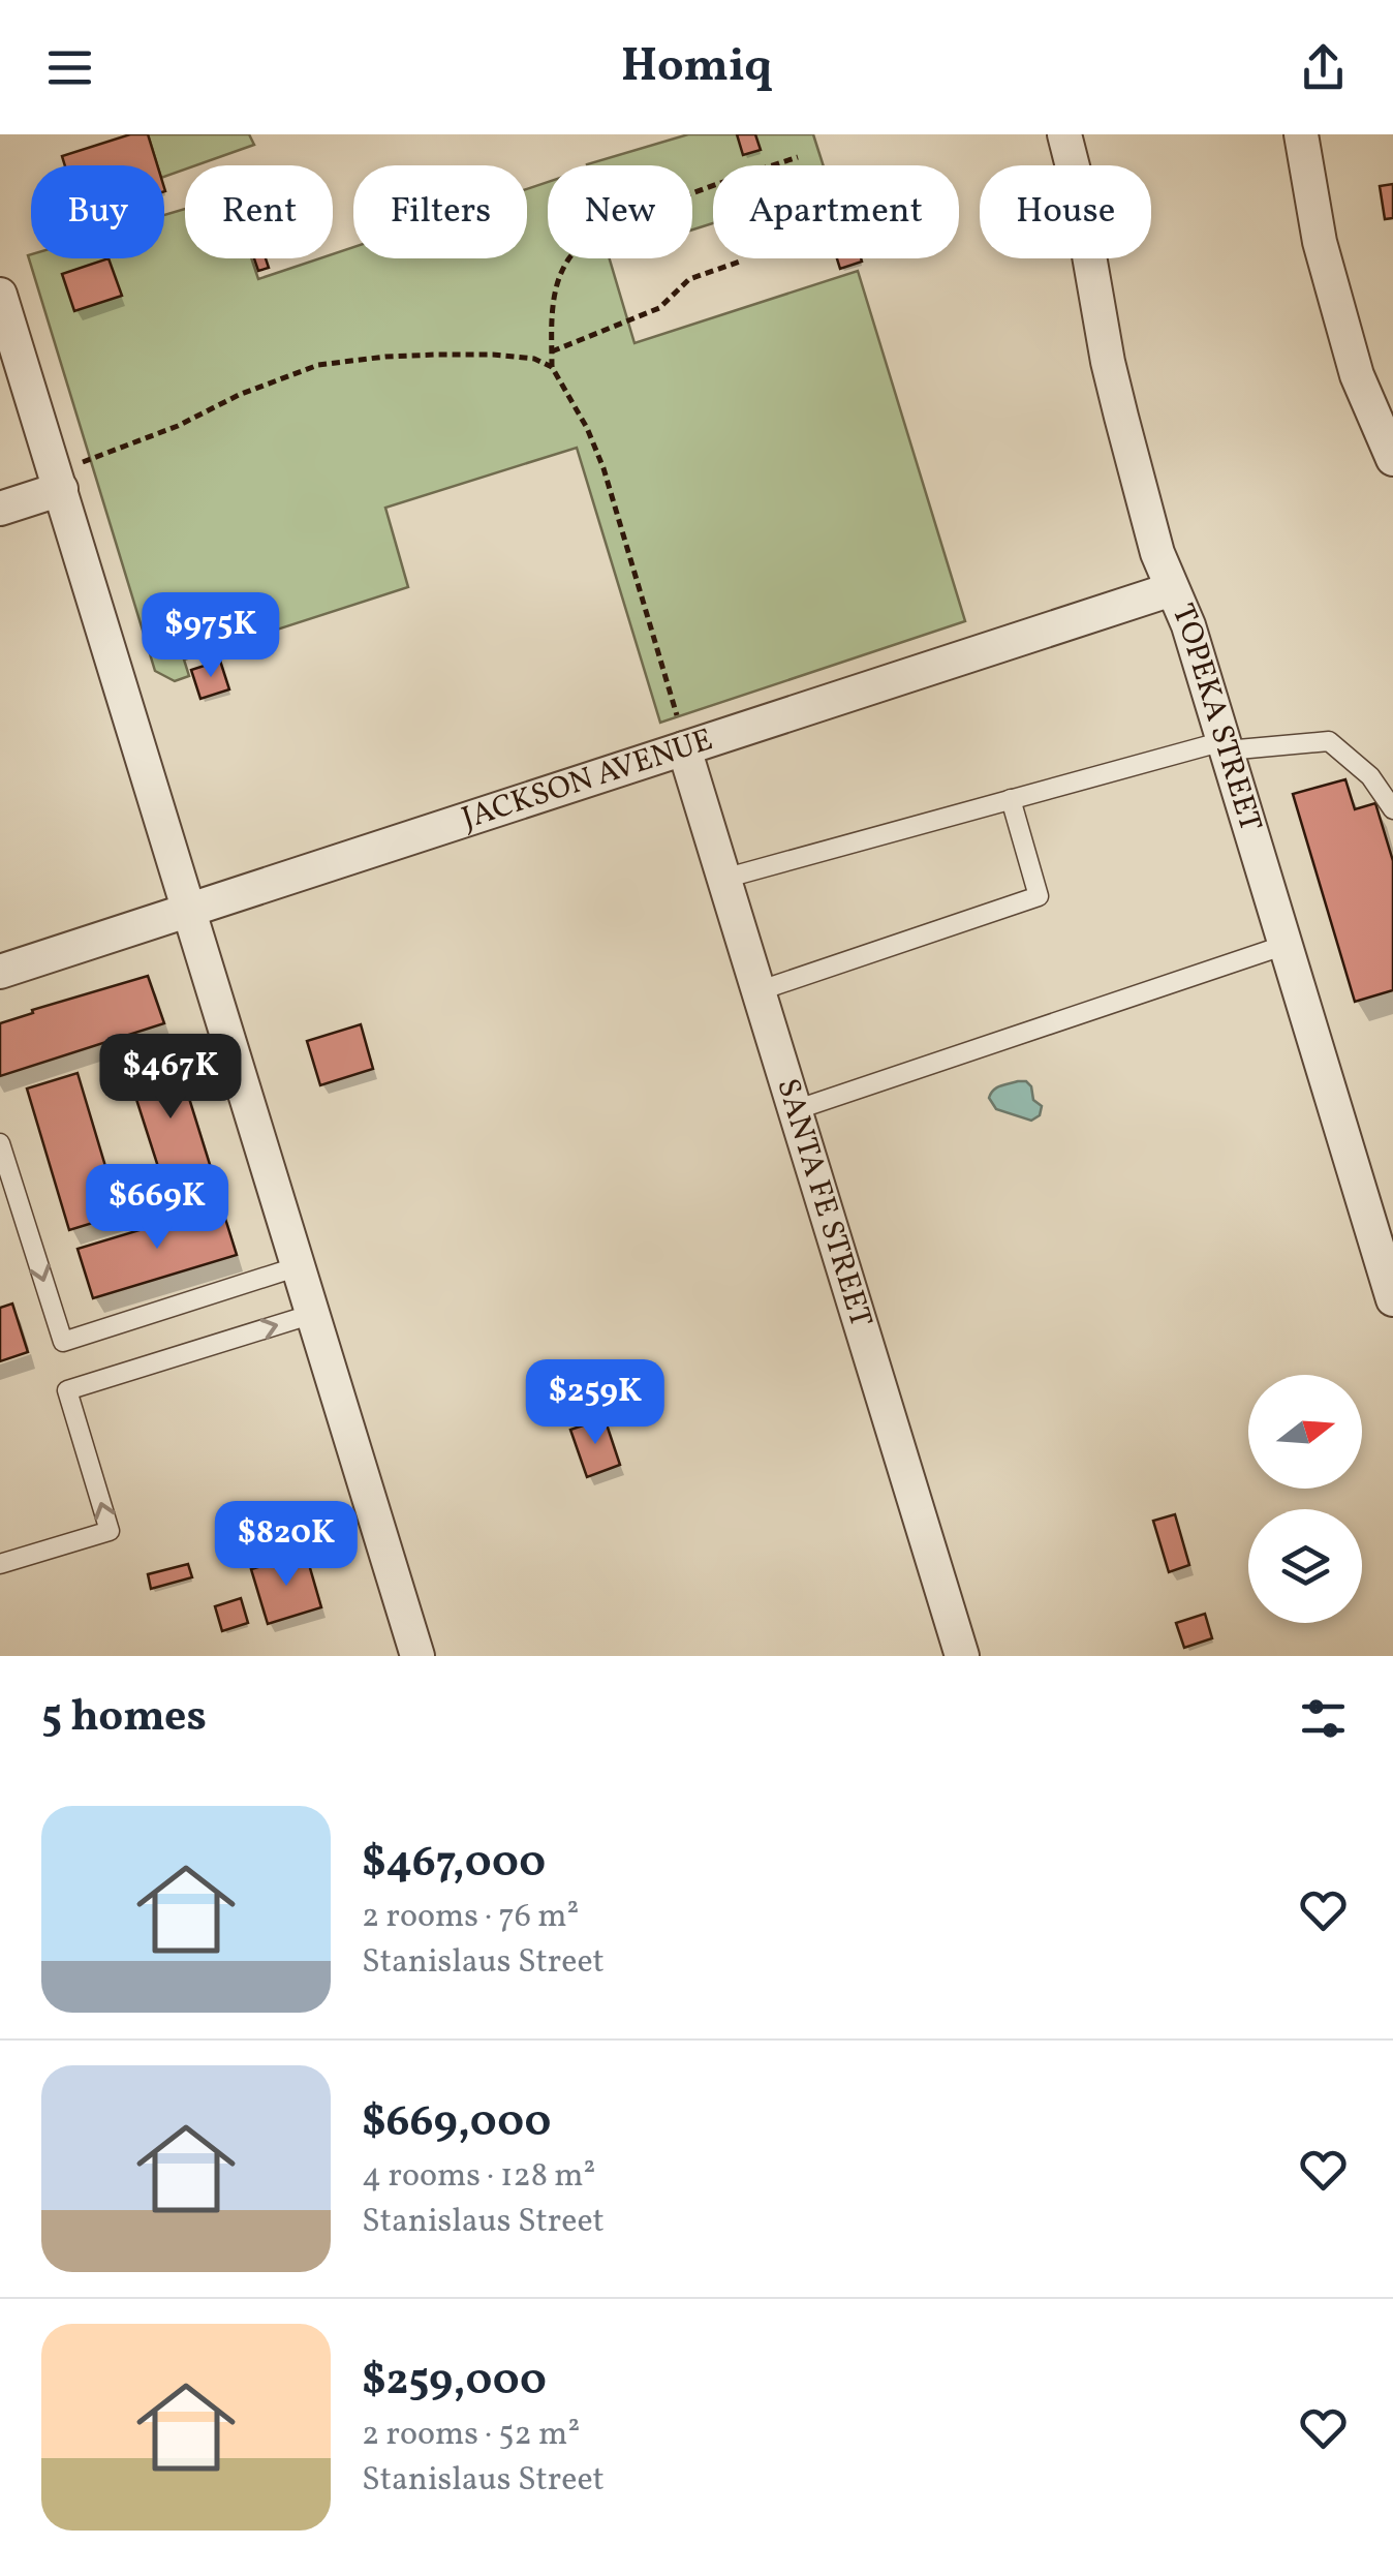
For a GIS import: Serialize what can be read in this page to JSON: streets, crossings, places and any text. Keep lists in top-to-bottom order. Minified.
{"streets":{"street":["TOPEKA STREET","JACKSON AVENUE","SANTA FE STREET"]},"crossings":[["TOPEKA STREET","JACKSON AVENUE"],["JACKSON AVENUE","SANTA FE STREET"]],"north":"right","page":{"header":"Homiq","chip":["Buy","Rent","Filters","New","Apartment","House"],"price":["$975K","$467K","$669K","$259K","$820K"],"heading":"5 homes","list":[{"name":"$467,000","note":"2 rooms · 76 m² · Stanislaus Street"},{"name":"$669,000","note":"4 rooms · 128 m² · Stanislaus Street"},{"name":"$259,000","note":"2 rooms · 52 m² · Stanislaus Street"}]}}
